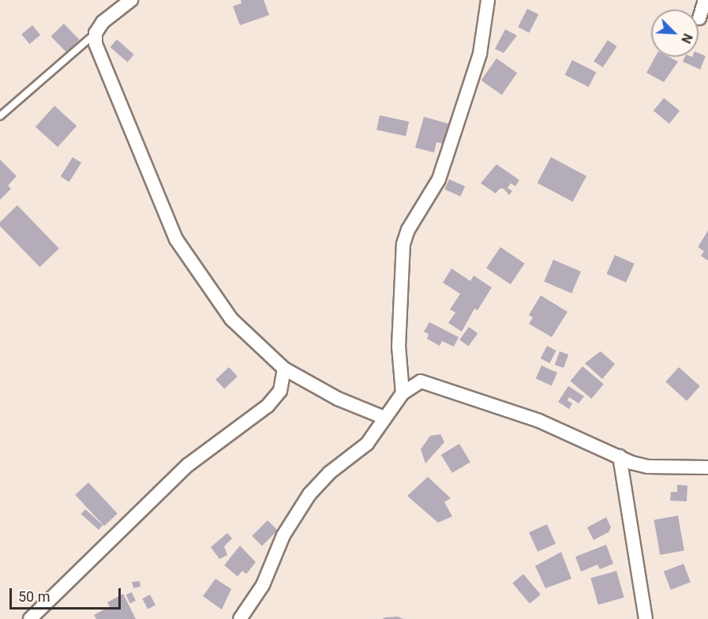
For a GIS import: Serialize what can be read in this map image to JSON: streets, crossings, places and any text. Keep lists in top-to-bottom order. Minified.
{"scale_bar":"50 m","north":"bottom right"}
